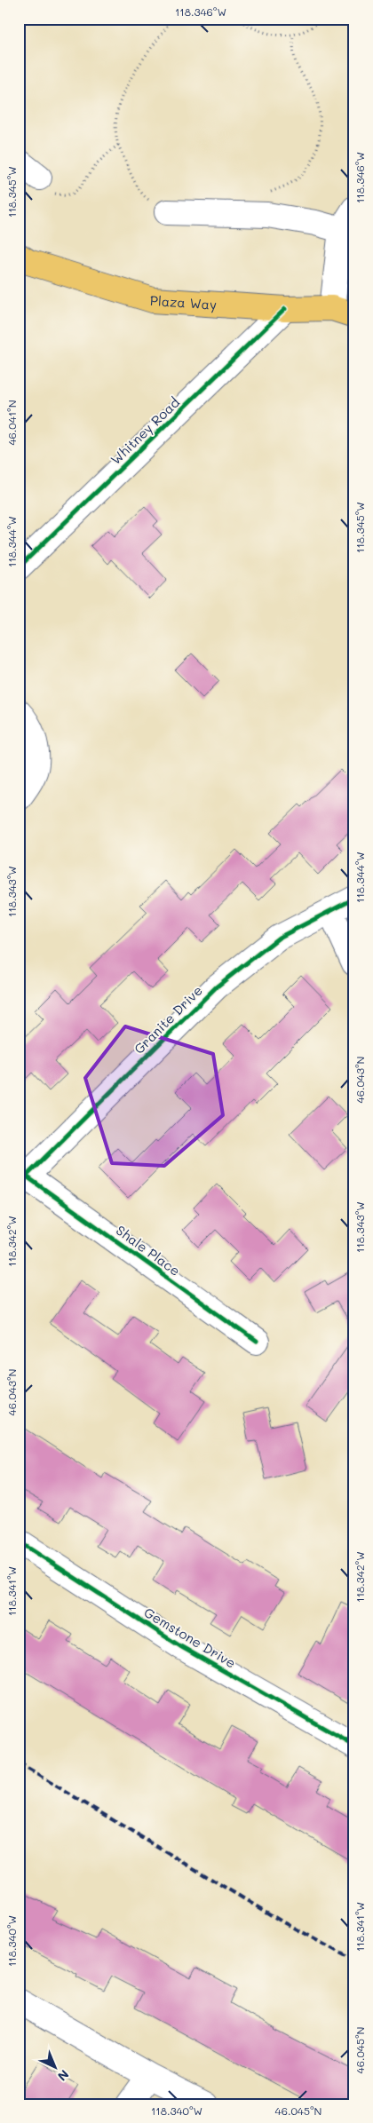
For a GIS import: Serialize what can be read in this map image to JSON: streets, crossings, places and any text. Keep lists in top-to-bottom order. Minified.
{"streets":{"main road":["Plaza Way"],"street":["Whitney Road","Granite Drive","Shale Place","Gemstone Drive"]},"crossings":[["Plaza Way","Whitney Road"],["Granite Drive","Shale Place"]],"north":"bottom right","coordinates":["118.346°W","118.345°W","46.041°N","118.344°W","118.343°W","46.043°N","118.342°W","118.341°W","118.340°W","46.045°N"]}
